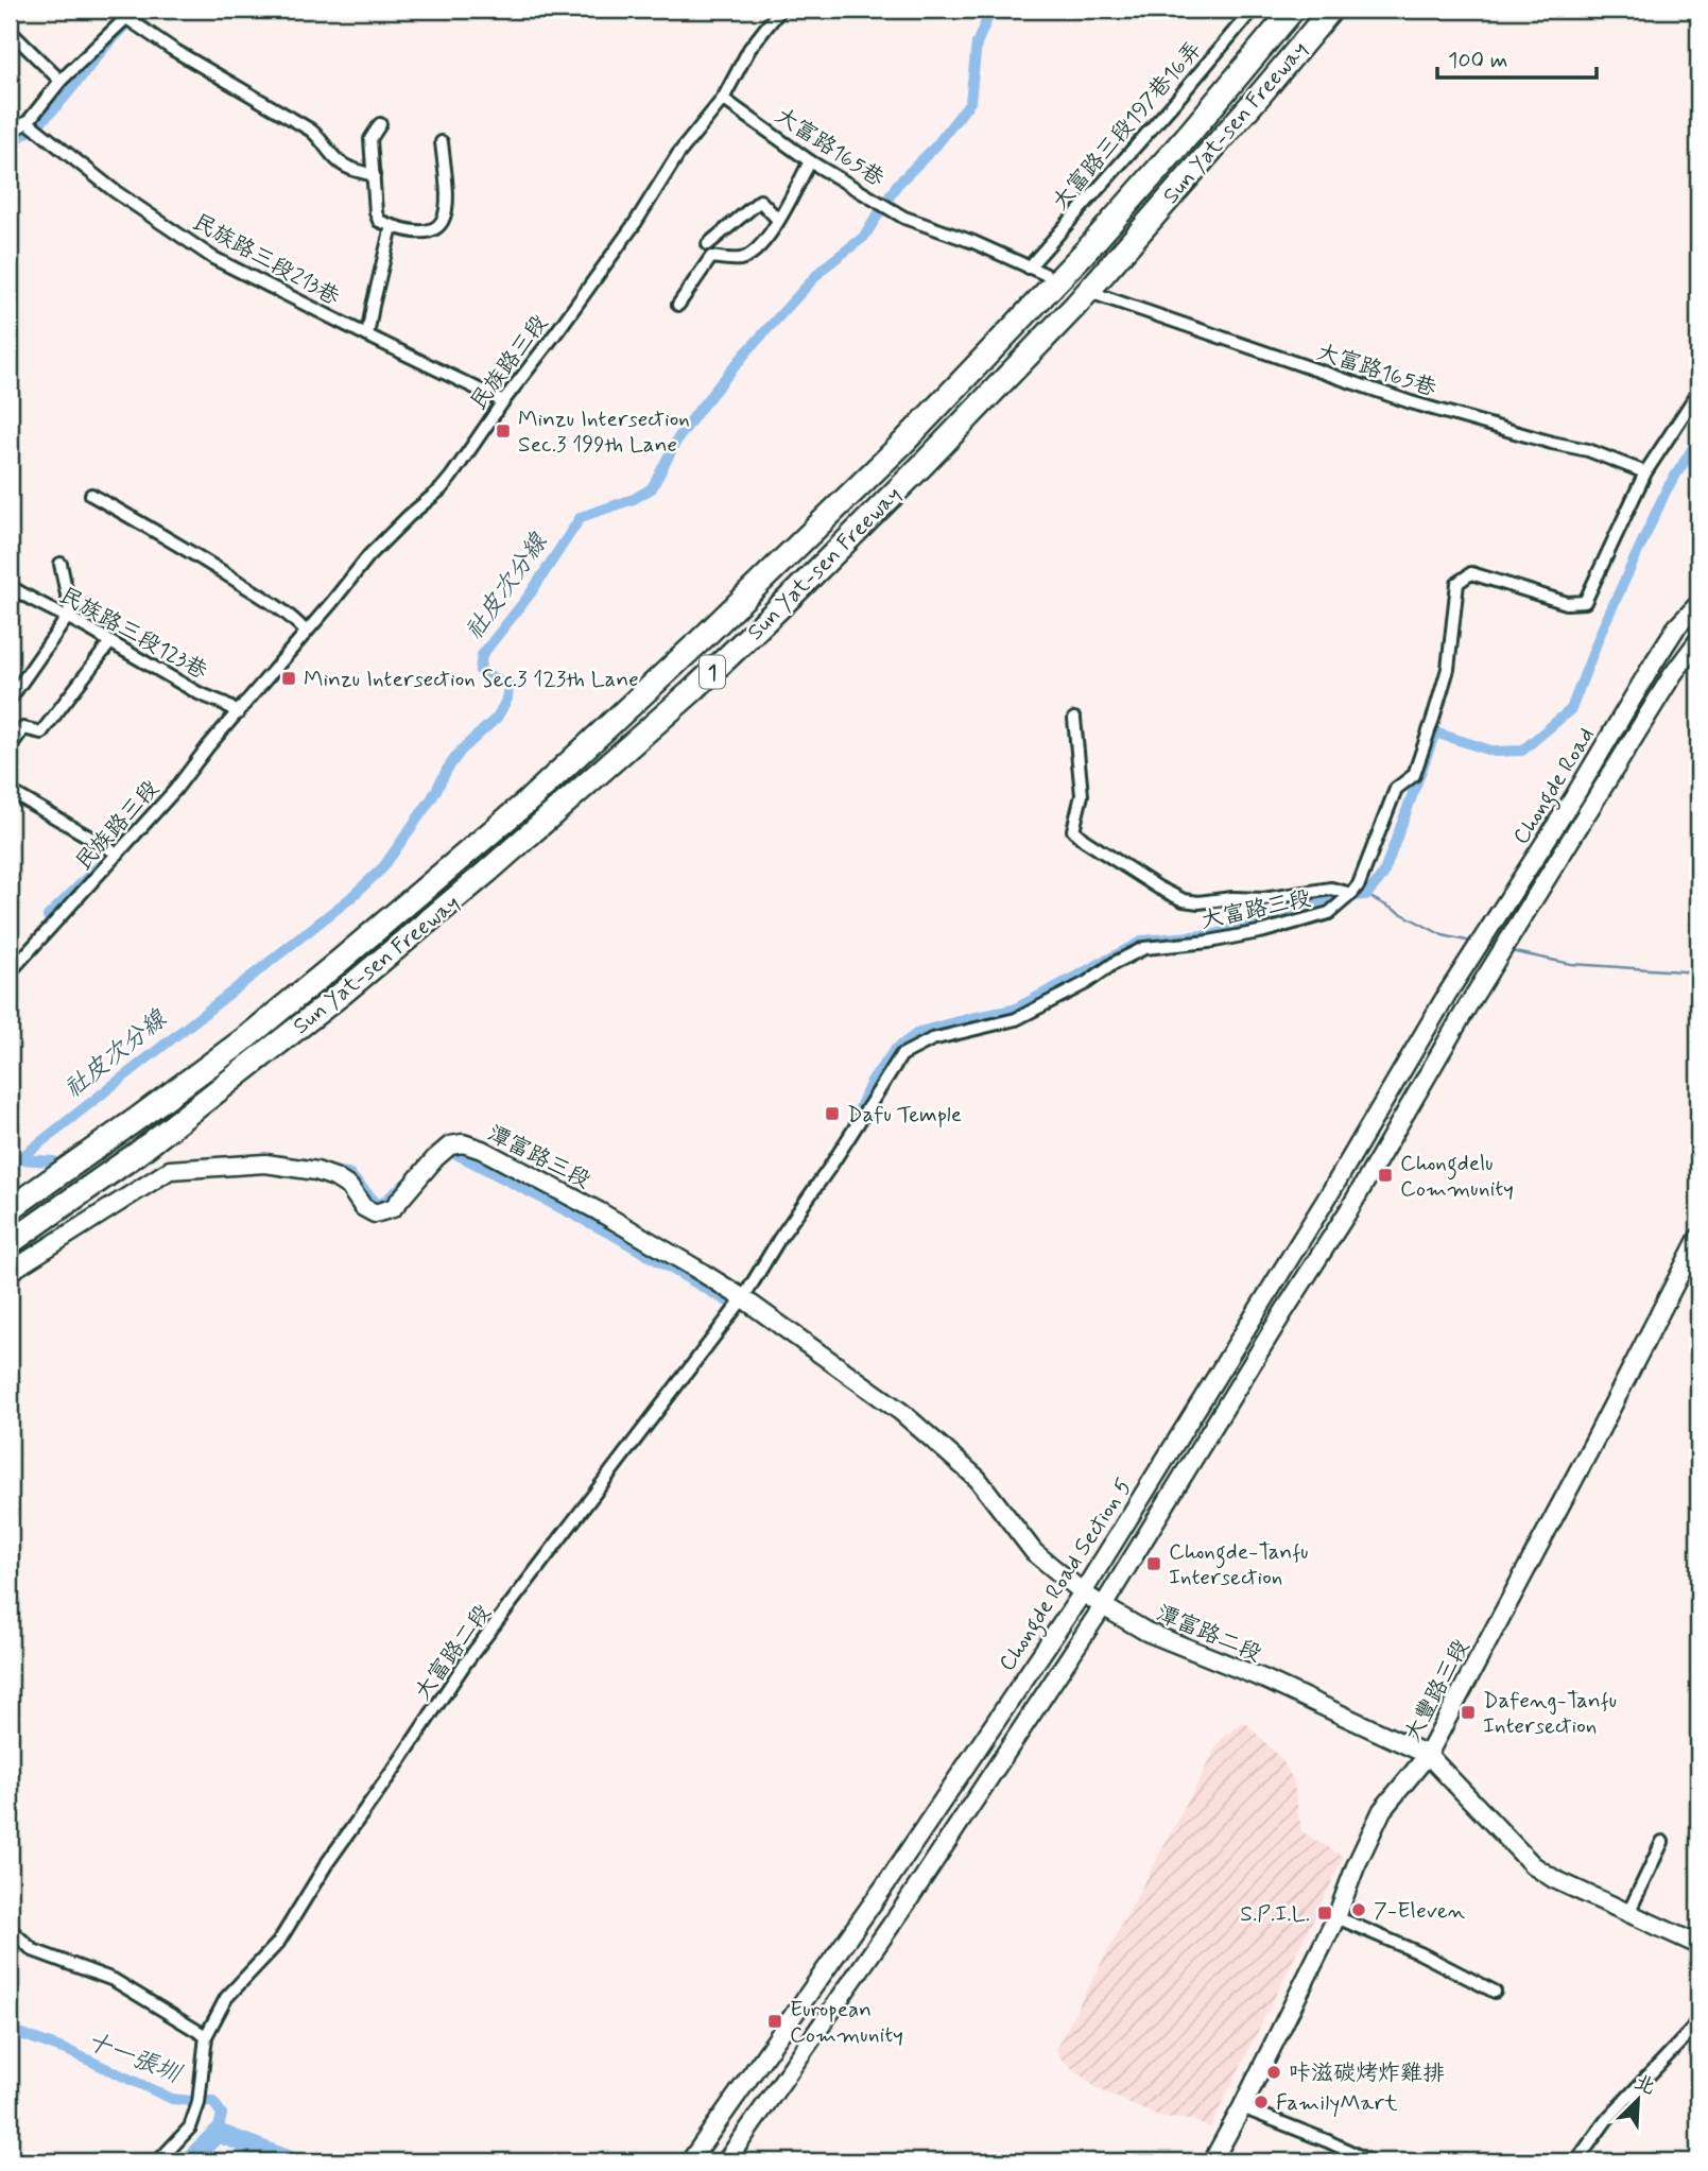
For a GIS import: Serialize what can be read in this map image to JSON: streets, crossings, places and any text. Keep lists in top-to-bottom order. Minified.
{"streets":{"highway":["Sun Yat-sen Freeway","1"],"street":["大富路三段197巷16弄","大富路165巷","民族路三段213巷","民族路三段","民族路三段123巷","Chongde Road","大富路三段","潭富路三段","Chongde Road Section 5","潭富路二段","大富路二段","大豐路三段"]},"crossings":[["大富路三段197巷16弄","大富路165巷"],["大富路165巷","民族路三段"],["大富路165巷","大富路三段"],["民族路三段213巷","民族路三段"],["民族路三段","民族路三段123巷"],["Chongde Road","Chongde Road Section 5"],["Chongde Road","潭富路二段"],["大富路三段","潭富路三段"],["大富路三段","潭富路二段"],["大富路三段","大富路二段"],["潭富路三段","潭富路二段"],["潭富路三段","大富路二段"],["Chongde Road Section 5","潭富路二段"],["潭富路二段","大富路二段"],["潭富路二段","大豐路三段"]],"water":["社皮次分線","十一張圳"],"places":{"transit":["Minzu Intersection Sec.3 199th Lane","Minzu Intersection Sec.3 123th Lane","Dafu Temple","Chongdelu Community","Chongde-Tanfu Intersection","Dafeng-Tanfu Intersection","S.P.I.L.","European Community"],"other":["7-Eleven","咔滋碳烤炸雞排","FamilyMart"]},"scale_bar":"100 m","north":"top right"}
